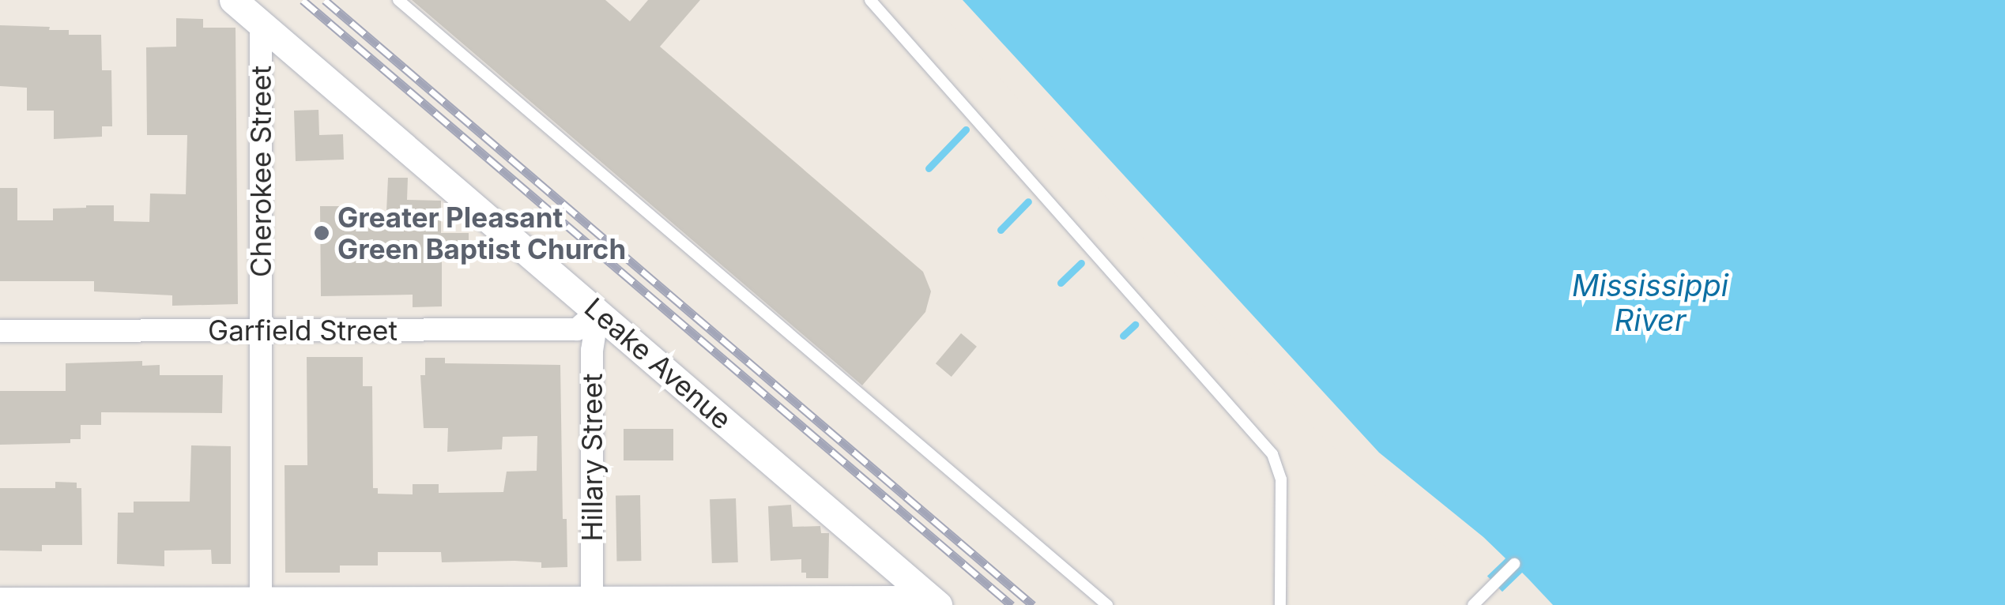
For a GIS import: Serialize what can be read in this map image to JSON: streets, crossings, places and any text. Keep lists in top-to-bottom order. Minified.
{"streets":{"street":["Cherokee Street","Garfield Street","Leake Avenue","Hillary Street"]},"crossings":[["Cherokee Street","Garfield Street"],["Cherokee Street","Leake Avenue"],["Garfield Street","Leake Avenue"],["Garfield Street","Hillary Street"],["Leake Avenue","Hillary Street"]],"water":["Mississippi River"],"places":["Greater Pleasant Green Baptist Church"]}
